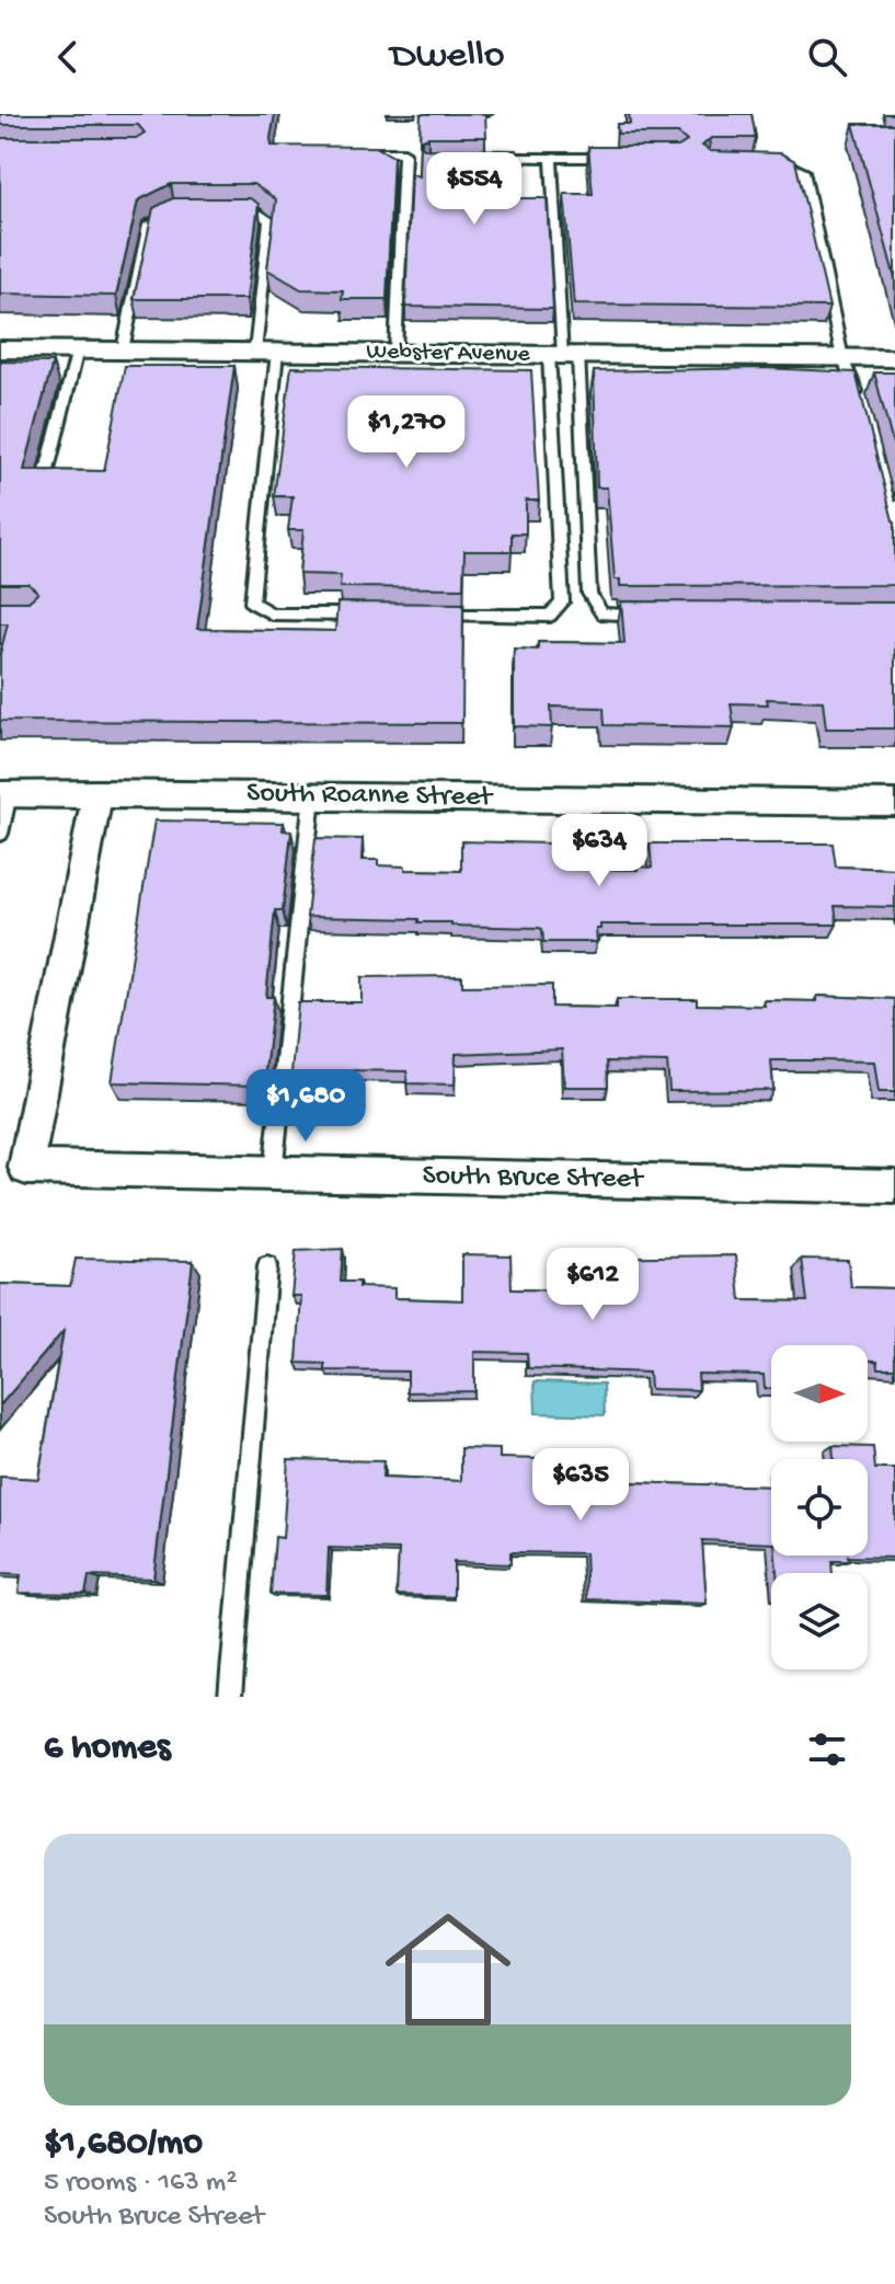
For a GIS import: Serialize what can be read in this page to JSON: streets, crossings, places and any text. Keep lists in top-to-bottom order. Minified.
{"streets":{"street":["Webster Avenue","South Roanne Street","South Bruce Street"]},"crossings":[["South Roanne Street","South Bruce Street"]],"north":"right","page":{"header":"Dwello","price":["$554","$1,270","$634","$1,680","$612","$635"],"heading":"6 homes","list":[{"name":"$1,680/mo","note":"5 rooms · 163 m² · South Bruce Street"}]}}
